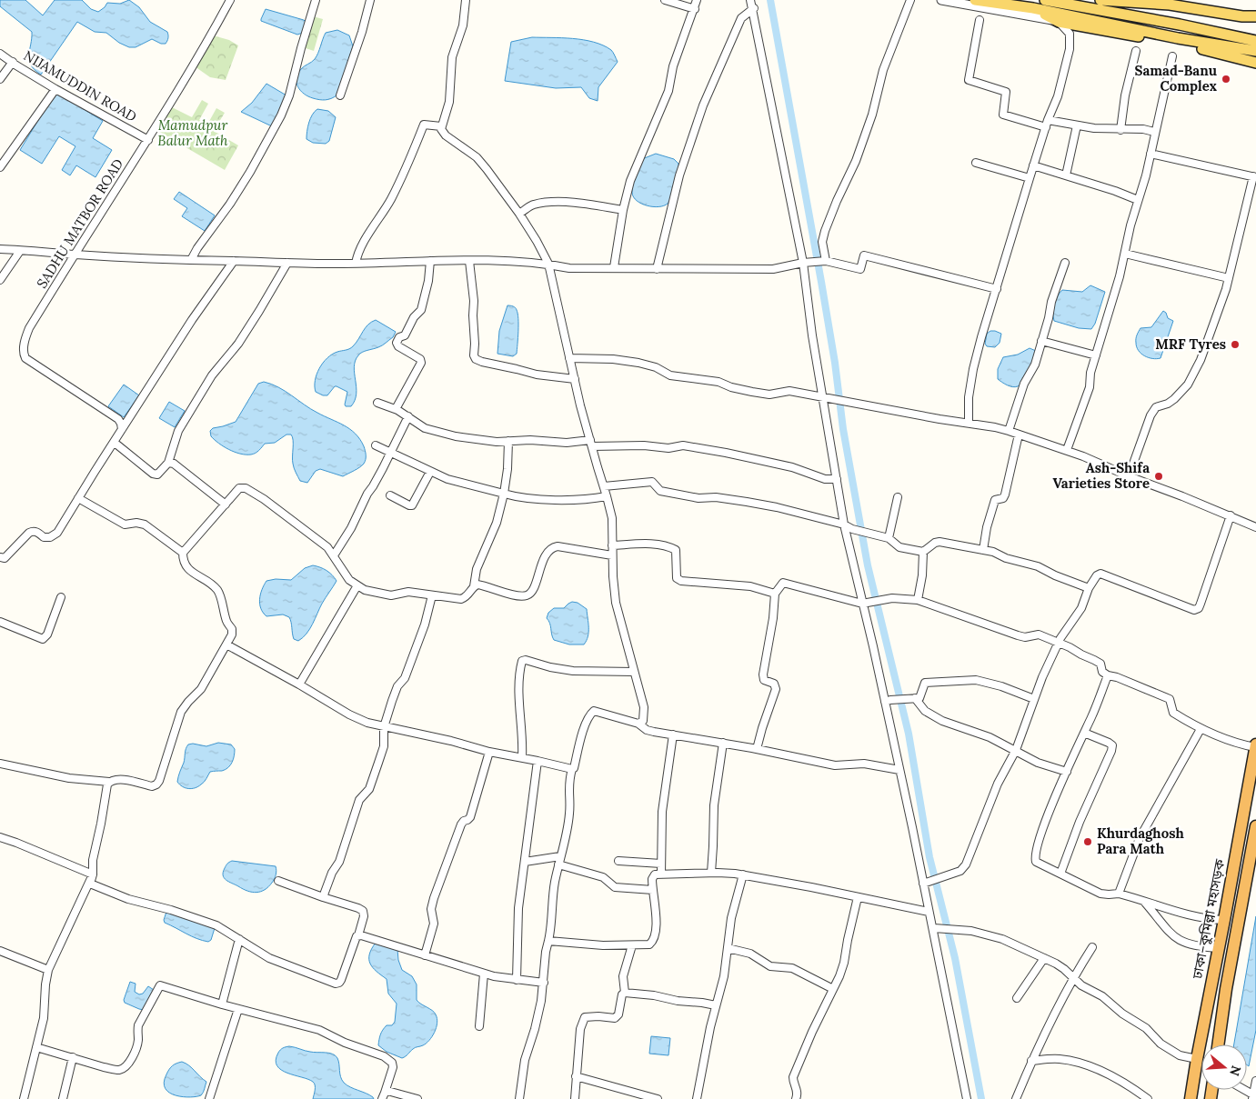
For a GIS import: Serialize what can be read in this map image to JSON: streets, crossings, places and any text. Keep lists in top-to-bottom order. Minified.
{"streets":{"highway":["ঢাকা–কুমিল্লা মহাসড়ক"],"street":["NIJAMUDDIN ROAD","SADHU MATBOR ROAD"]},"crossings":[["NIJAMUDDIN ROAD","SADHU MATBOR ROAD"]],"parks":["Mamudpur Balur Math"],"places":["Samad-Banu Complex","MRF Tyres","Ash-Shifa Varieties Store","Khurdaghosh Para Math"],"north":"right"}
